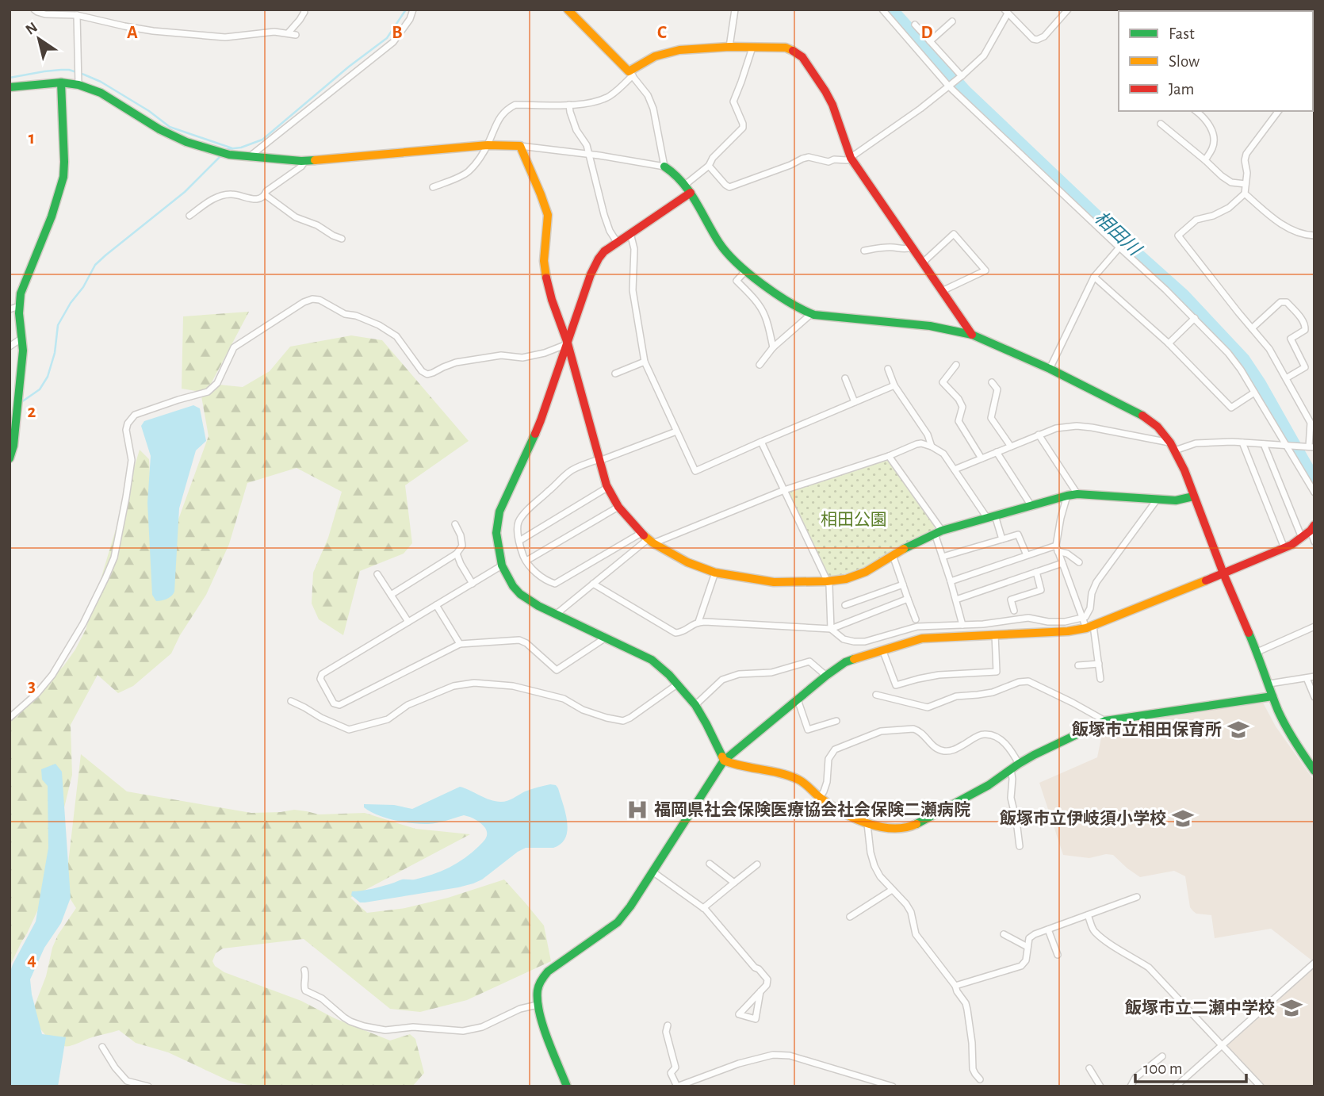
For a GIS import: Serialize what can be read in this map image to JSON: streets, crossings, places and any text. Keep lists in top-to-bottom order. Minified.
{"water":["相田川"],"parks":["相田公園"],"places":{"school or university":["飯塚市立相田保育所","飯塚市立伊岐須小学校","飯塚市立二瀬中学校"],"hospital":["福岡県社会保険医療協会社会保険二瀬病院"]},"legend":["Fast","Slow","Jam"],"scale_bar":"100 m","north":"top left","grid":{"columns":["A","B","C","D"],"rows":["1","2","3","4"]}}
